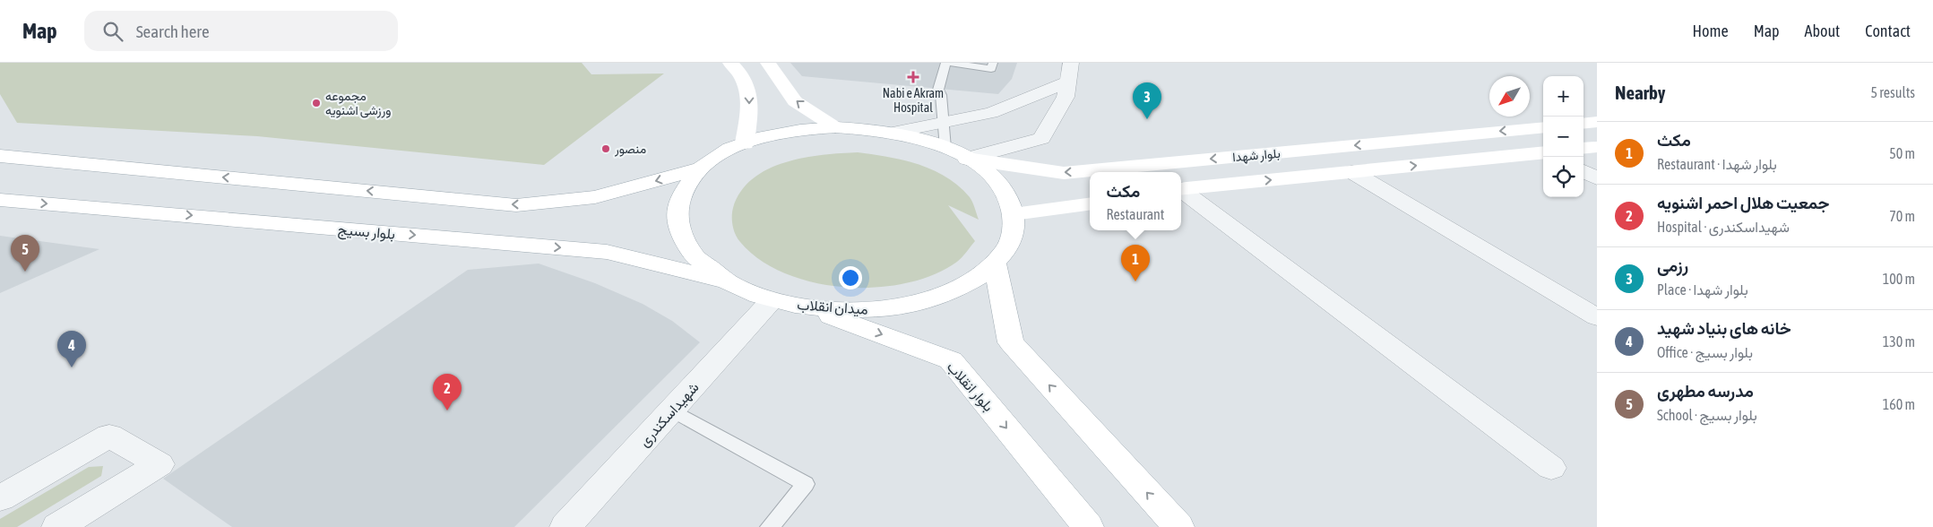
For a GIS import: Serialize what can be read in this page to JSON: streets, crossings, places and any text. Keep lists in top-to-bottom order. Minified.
{"streets":{"main road":["بلوار شهدا","بلوار بسیج","میدان انقلاب","بلوار انقلاب"],"street":["شهیداسکندری"]},"crossings":[["بلوار شهدا","میدان انقلاب"],["بلوار بسیج","میدان انقلاب"],["میدان انقلاب","بلوار انقلاب"],["میدان انقلاب","شهیداسکندری"]],"places":{"health":["Nabi e Akram Hospital"],"other":["مجموعه ورزشی اشنویه","منصور"]},"north":"bottom left","page":{"header":"Map","search":"Search here","nav":["Home","Map","About","Contact"],"heading":["Nearby","5 results"],"map_buttons":["+","−"],"pins":["3","5","1","4","2"],"list":[{"mark":"1","name":"مکث","note":"Restaurant · بلوار شهدا","value":"50 m"},{"mark":"2","name":"جمعیت هلال احمر اشنویه","note":"Hospital · شهیداسکندری","value":"70 m"},{"mark":"3","name":"رزمی","note":"Place · بلوار شهدا","value":"100 m"},{"mark":"4","name":"خانه های بنیاد شهید","note":"Office · بلوار بسیج","value":"130 m"},{"mark":"5","name":"مدرسه مطهری","note":"School · بلوار بسیج","value":"160 m"}],"popup":["مکث","Restaurant"]}}
